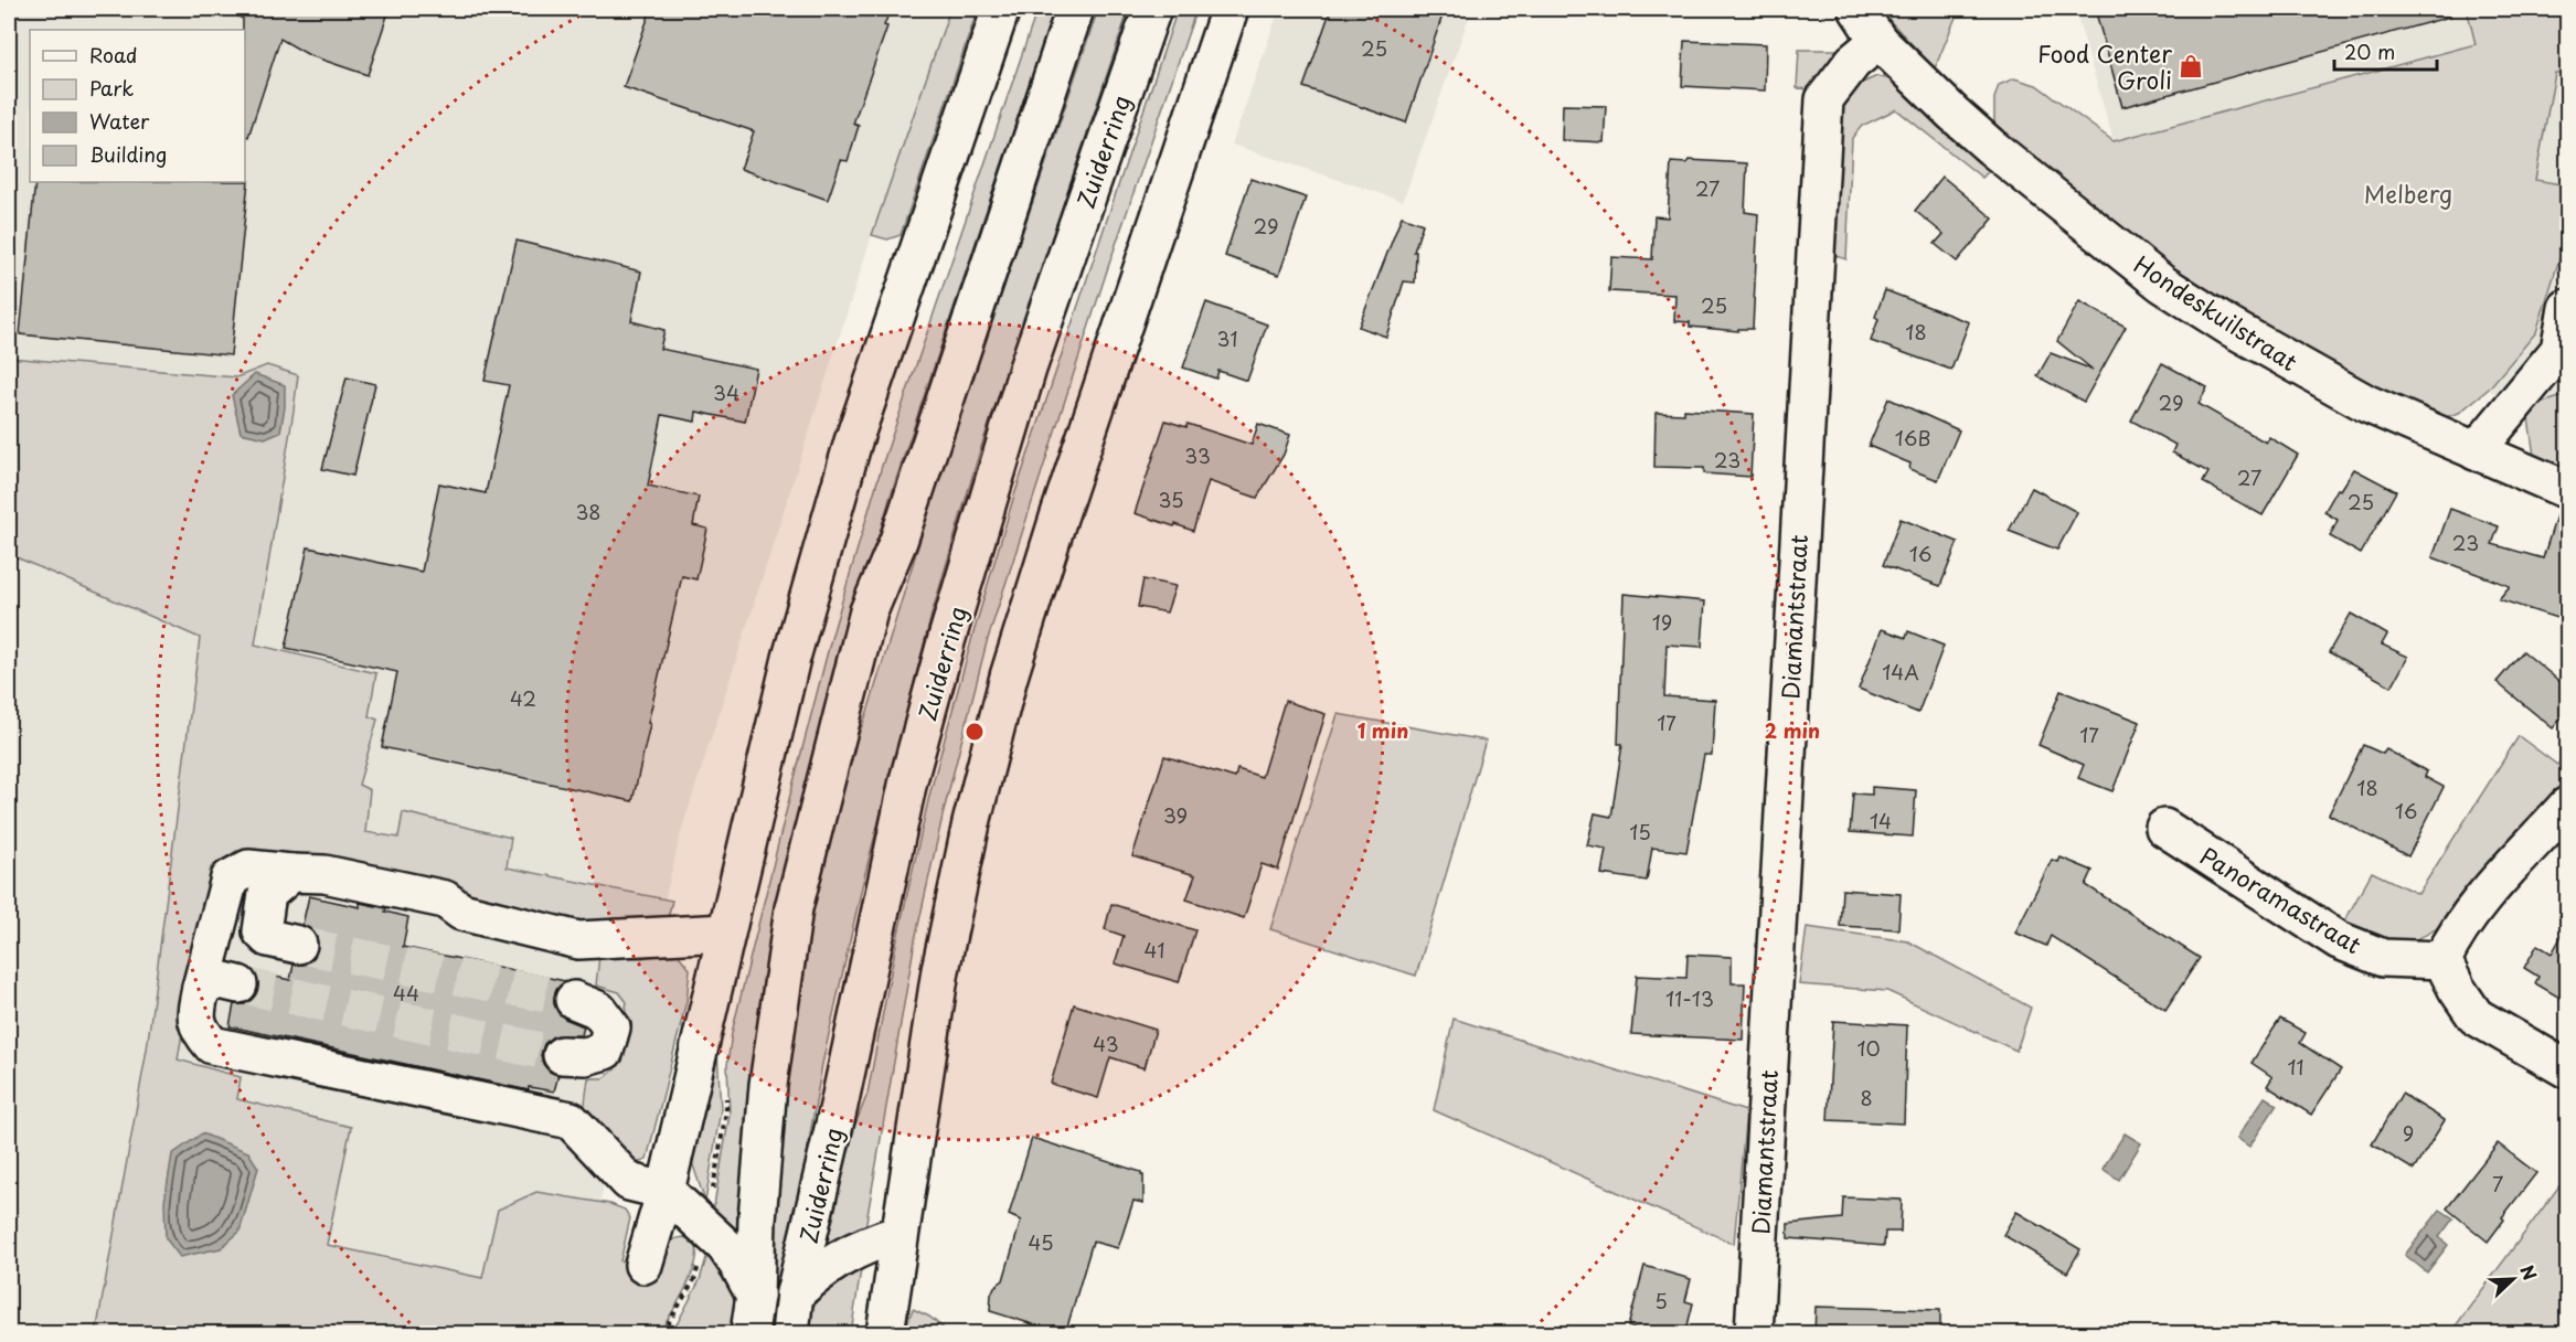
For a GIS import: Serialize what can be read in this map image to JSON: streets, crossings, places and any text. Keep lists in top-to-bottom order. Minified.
{"streets":{"street":["Zuiderring","Hondeskuilstraat","Diamantstraat","Panoramastraat"]},"crossings":[["Hondeskuilstraat","Diamantstraat"]],"parks":["Melberg"],"places":{"shop":["Food Center Groli"]},"house_numbers":["25","27","29","25","18","31","34","29","16B","33","23","27","35","25","38","23","16","19","14A","42","17","17","18","16","39","14","15","41","44","11-13","43","10","11","8","9","7","45","5"],"legend":["Road","Park","Water","Building"],"scale_bar":"20 m","north":"top right","rings":["1 min","2 min"]}
